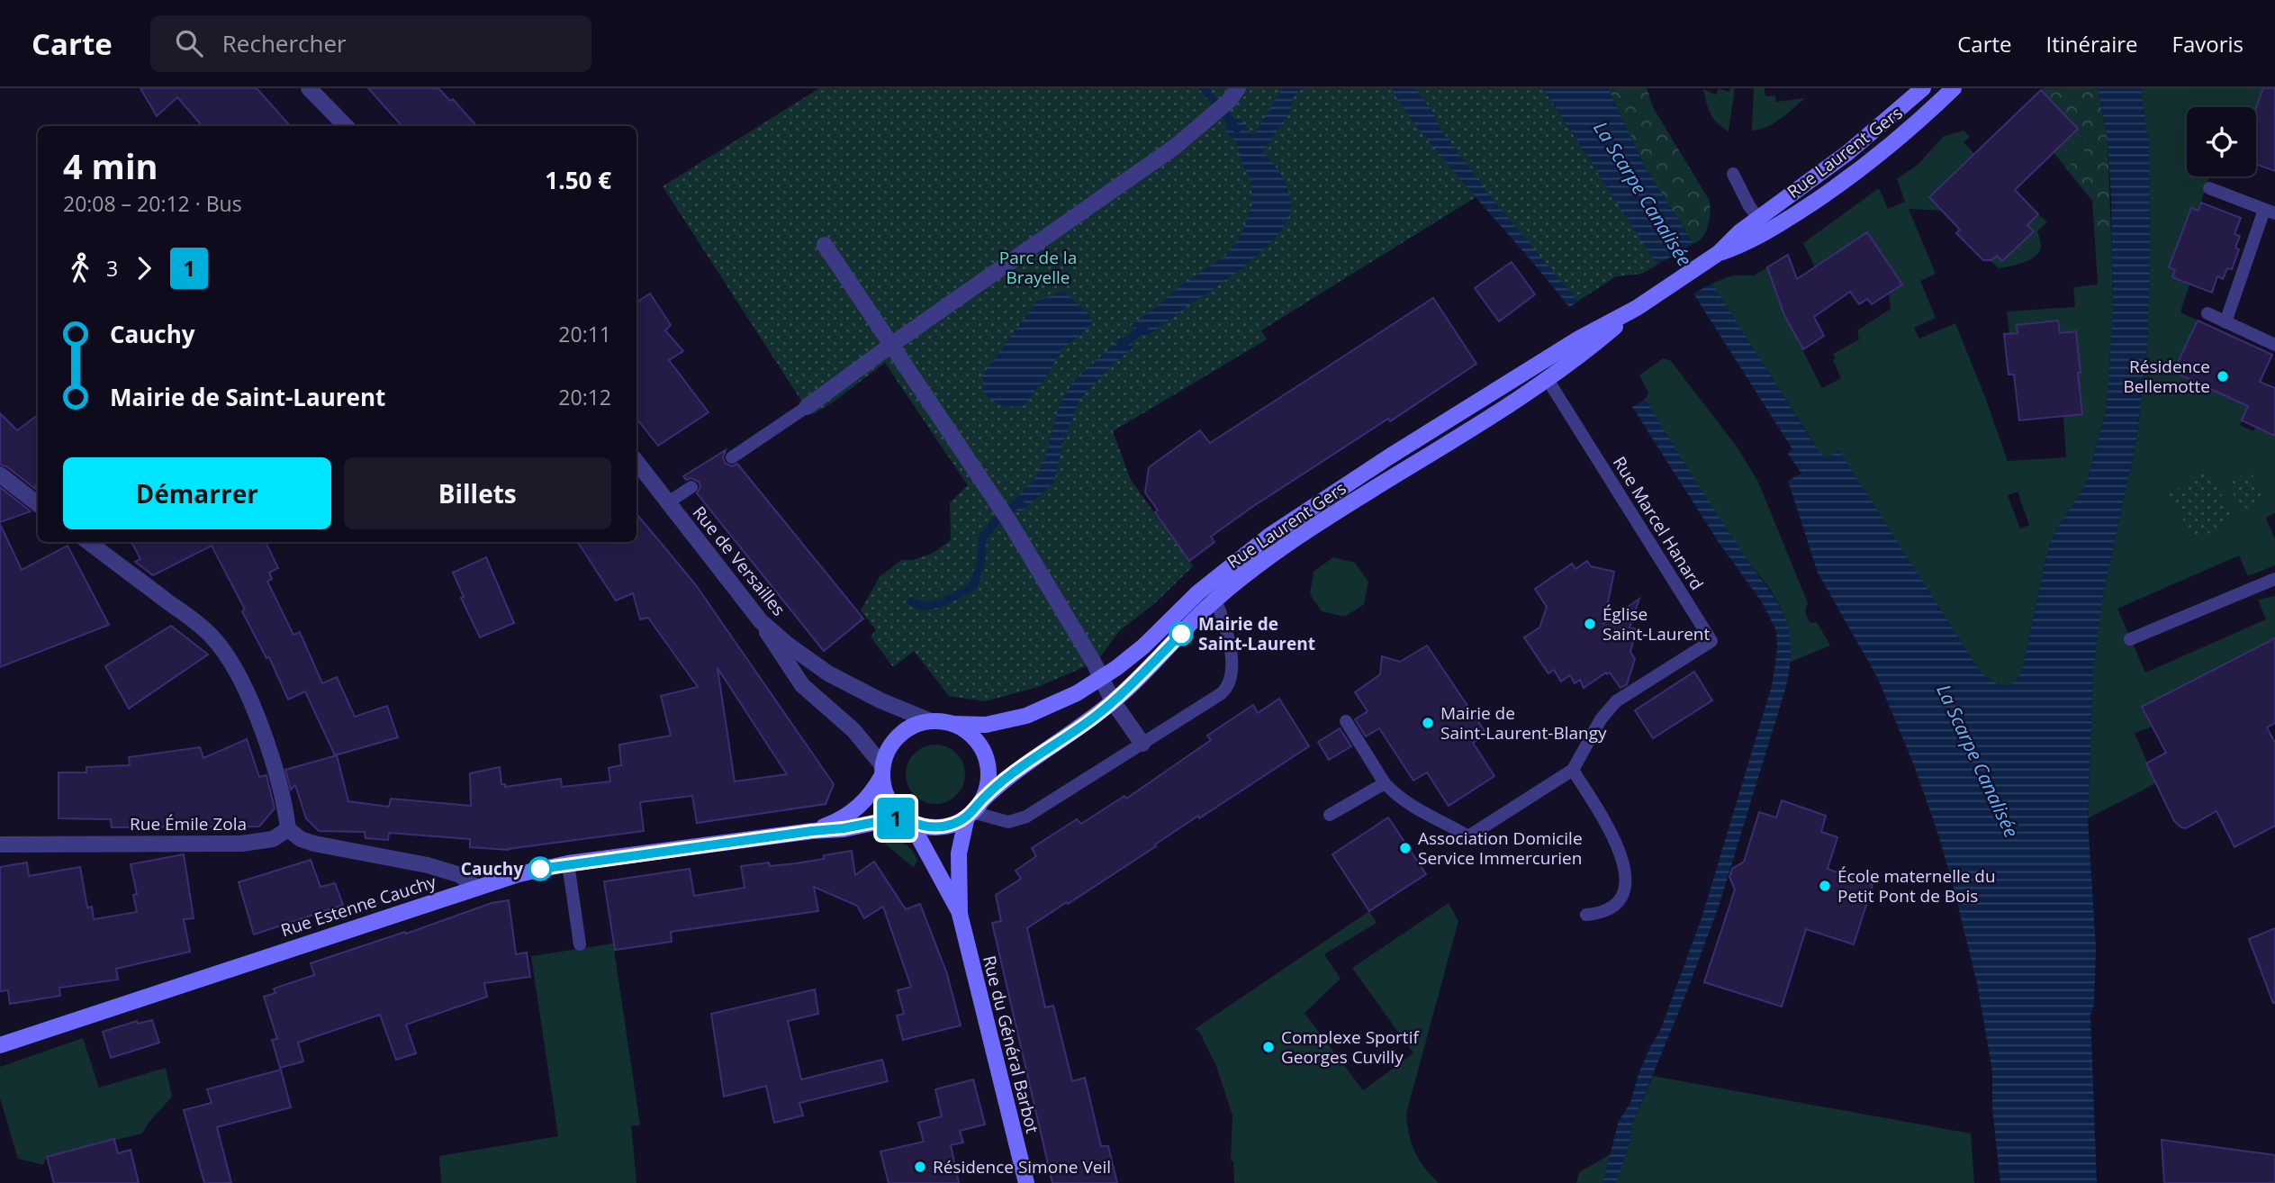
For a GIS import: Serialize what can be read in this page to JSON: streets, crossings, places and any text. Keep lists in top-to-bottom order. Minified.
{"streets":{"main road":["Rue Laurent Gers","Rue Estenne Cauchy","Rue du Général Barbot"],"street":["Rue de Versailles","Rue Émile Zola"],"lane":["Rue Marcel Hanard"]},"crossings":[["Rue Laurent Gers","Rue Marcel Hanard"],["Rue Laurent Gers","Rue de Versailles"],["Rue Laurent Gers","Rue Estenne Cauchy"],["Rue Laurent Gers","Rue du Général Barbot"],["Rue de Versailles","Rue Estenne Cauchy"],["Rue de Versailles","Rue du Général Barbot"],["Rue Estenne Cauchy","Rue du Général Barbot"]],"water":["La Scarpe Canalisée"],"parks":["Parc de la Brayelle"],"places":["Résidence Bellemotte","Église Saint-Laurent","Mairie de Saint-Laurent","Mairie de Saint-Laurent-Blangy","Association Domicile Service Immercurien","Cauchy","École maternelle du Petit Pont de Bois","Complexe Sportif Georges Cuvilly","Résidence Simone Veil"],"lines":["bus line 1"],"page":{"header":"Carte","search":"Rechercher","nav":["Carte","Itinéraire","Favoris"],"on_map":"1","heading":["4 min","20:08 – 20:12 · Bus","1.50 €"],"legs":["3","1"],"list":[{"name":"Cauchy","value":"20:11"},{"name":"Mairie de Saint-Laurent","value":"20:12"}],"buttons":["Démarrer","Billets"]}}
